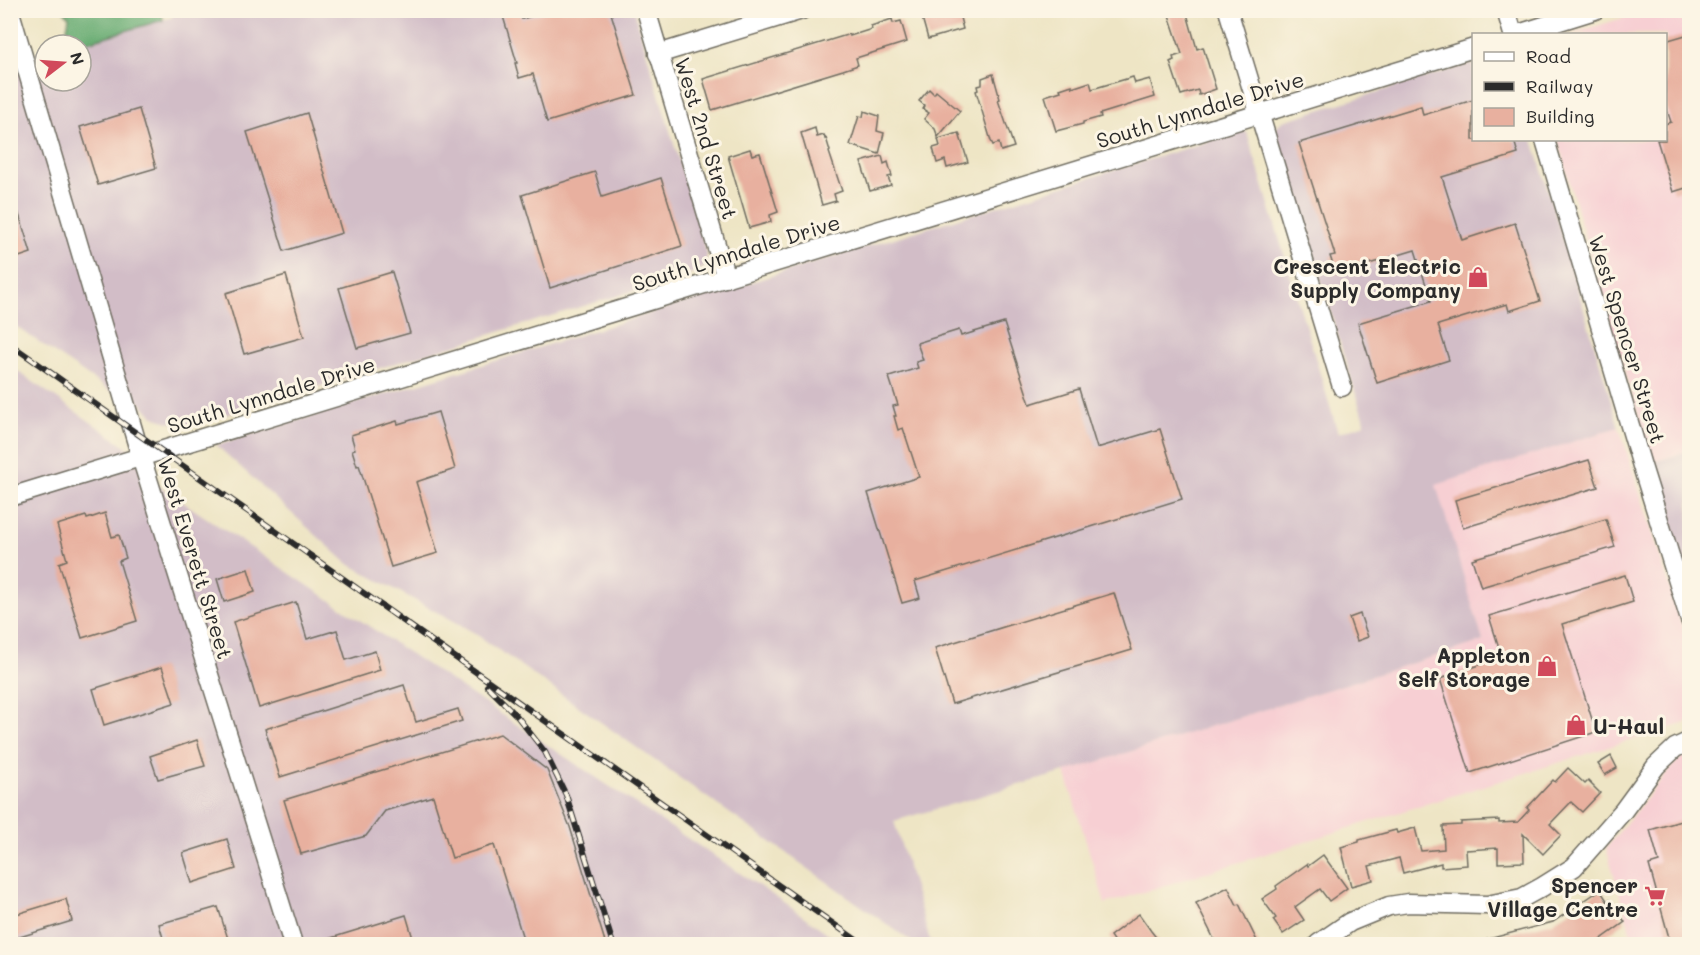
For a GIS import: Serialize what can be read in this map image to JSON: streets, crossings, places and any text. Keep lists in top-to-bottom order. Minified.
{"streets":{"street":["South Lynndale Drive","West 2nd Street","West Spencer Street","West Everett Street"]},"crossings":[["South Lynndale Drive","West 2nd Street"],["South Lynndale Drive","West Everett Street"]],"places":{"shop":["Crescent Electric Supply Company","Appleton Self Storage","U-Haul"],"supermarket":["Spencer Village Centre"]},"legend":["Road","Railway","Building"],"north":"right"}
